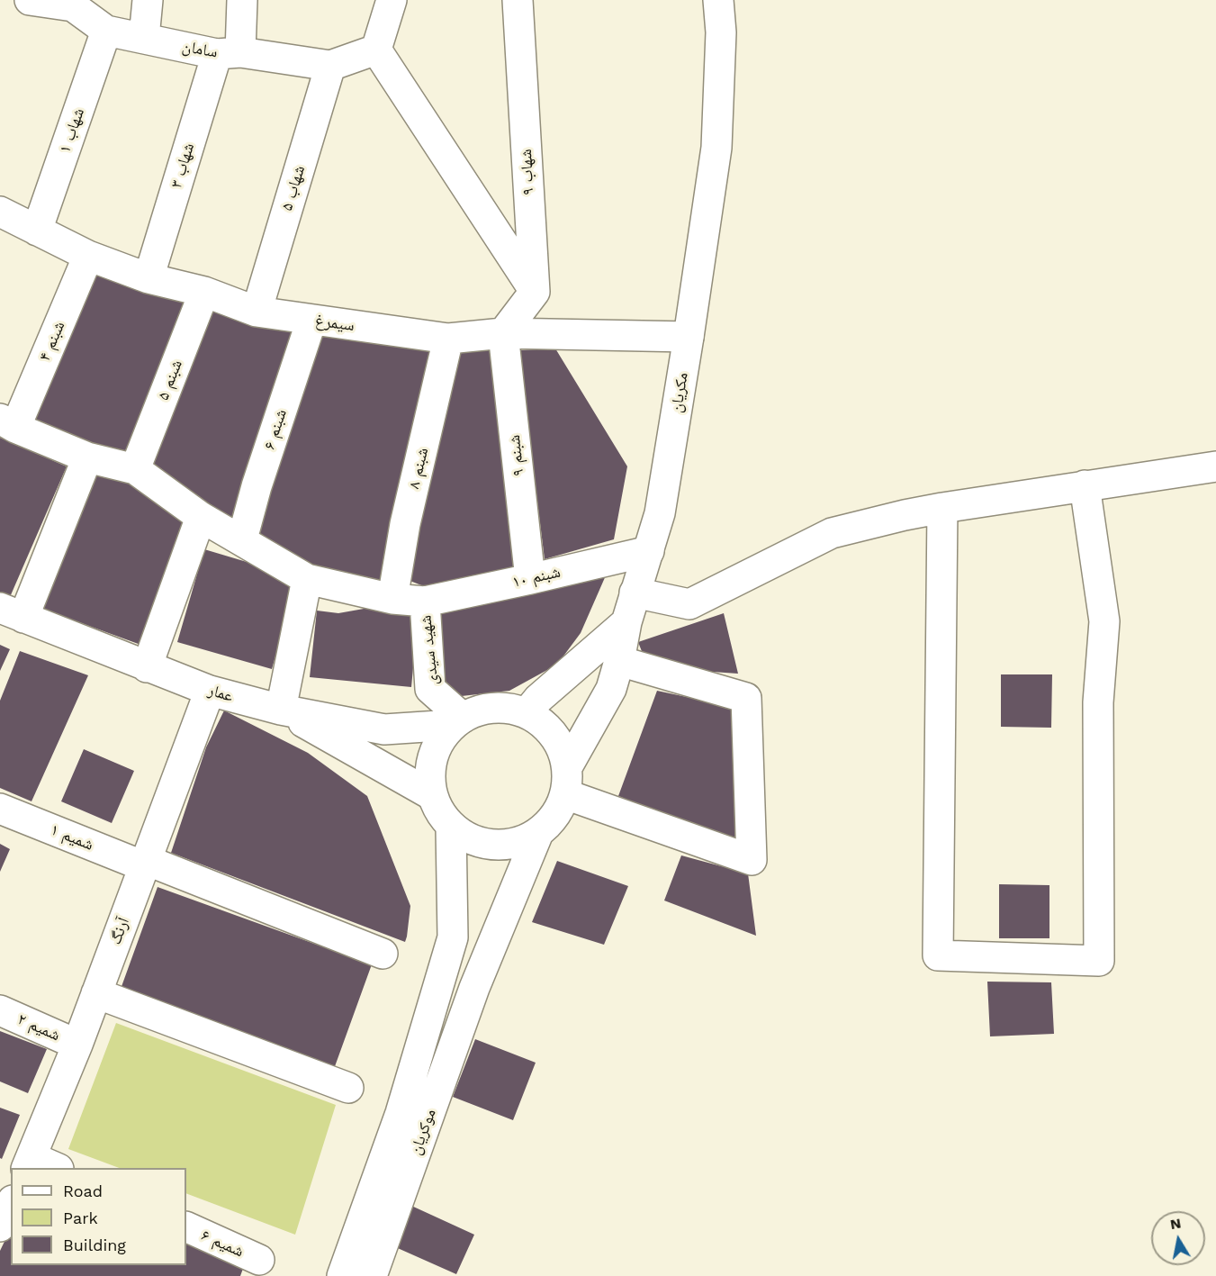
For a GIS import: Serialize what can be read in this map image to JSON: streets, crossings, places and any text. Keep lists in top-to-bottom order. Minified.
{"streets":{"street":["سامان","شهاب ۱","شهاب ۳","شهاب ۹","شهاب ۵","سیمرغ","شبنم ۴","شبنم ۵","مکریان","شبنم ۶","شبنم ۹","شبنم ۸","شبنم ۱۰","شهید سیدی","عمار","شمیم ۱","آرنگ","شمیم ۲","موکریان","شمیم ۶"]},"crossings":[["سامان","شهاب ۱"],["سامان","شهاب ۳"],["سامان","شهاب ۵"],["شهاب ۱","سیمرغ"],["شهاب ۳","سیمرغ"],["شهاب ۵","سیمرغ"],["سیمرغ","شبنم ۴"],["سیمرغ","شبنم ۵"],["سیمرغ","مکریان"],["سیمرغ","شبنم ۶"],["سیمرغ","شبنم ۹"],["سیمرغ","شبنم ۸"],["شبنم ۵","شبنم ۱۰"],["مکریان","شبنم ۱۰"],["مکریان","شهید سیدی"],["مکریان","عمار"],["مکریان","موکریان"],["شبنم ۶","شبنم ۱۰"],["شبنم ۹","شبنم ۱۰"],["شبنم ۸","شبنم ۱۰"],["شبنم ۱۰","شهید سیدی"],["شهید سیدی","عمار"],["شهید سیدی","موکریان"],["عمار","آرنگ"],["عمار","موکریان"],["شمیم ۱","آرنگ"],["آرنگ","شمیم ۲"]],"legend":["Road","Park","Building"],"north":"top"}
